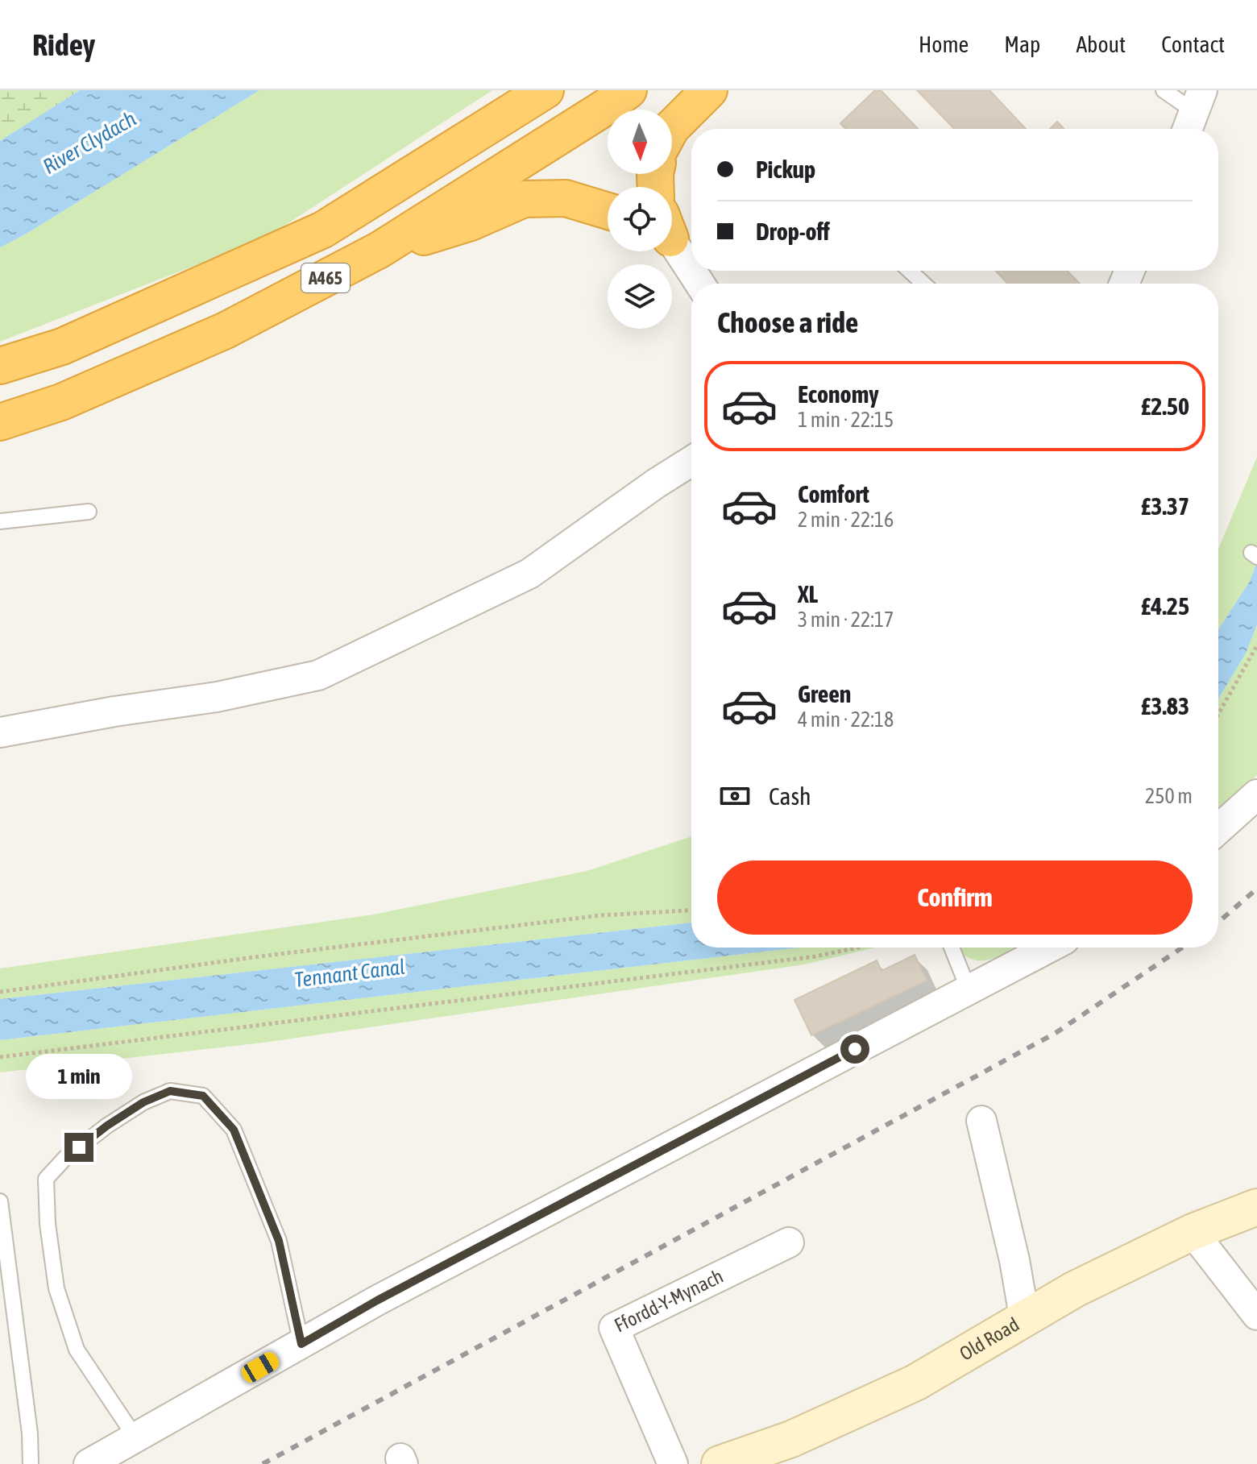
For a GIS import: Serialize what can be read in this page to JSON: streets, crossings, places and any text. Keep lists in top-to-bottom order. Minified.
{"streets":{"highway":["A465"],"main road":["Old Road"],"street":["Ffordd-Y-Mynach"]},"water":["River Clydach","Tennant Canal"],"north":"bottom","page":{"header":"Ridey","nav":["Home","Map","About","Contact"],"banner":["Pickup","Drop-off"],"heading":"Choose a ride","list":[{"name":"Economy","note":"1 min · 22:15","value":"£2.50"},{"name":"Comfort","note":"2 min · 22:16","value":"£3.37"},{"name":"XL","note":"3 min · 22:17","value":"£4.25"},{"name":"Green","note":"4 min · 22:18","value":"£3.83"}],"pay":["Cash","250 m"],"buttons":"Confirm","bubble":"1 min"}}
